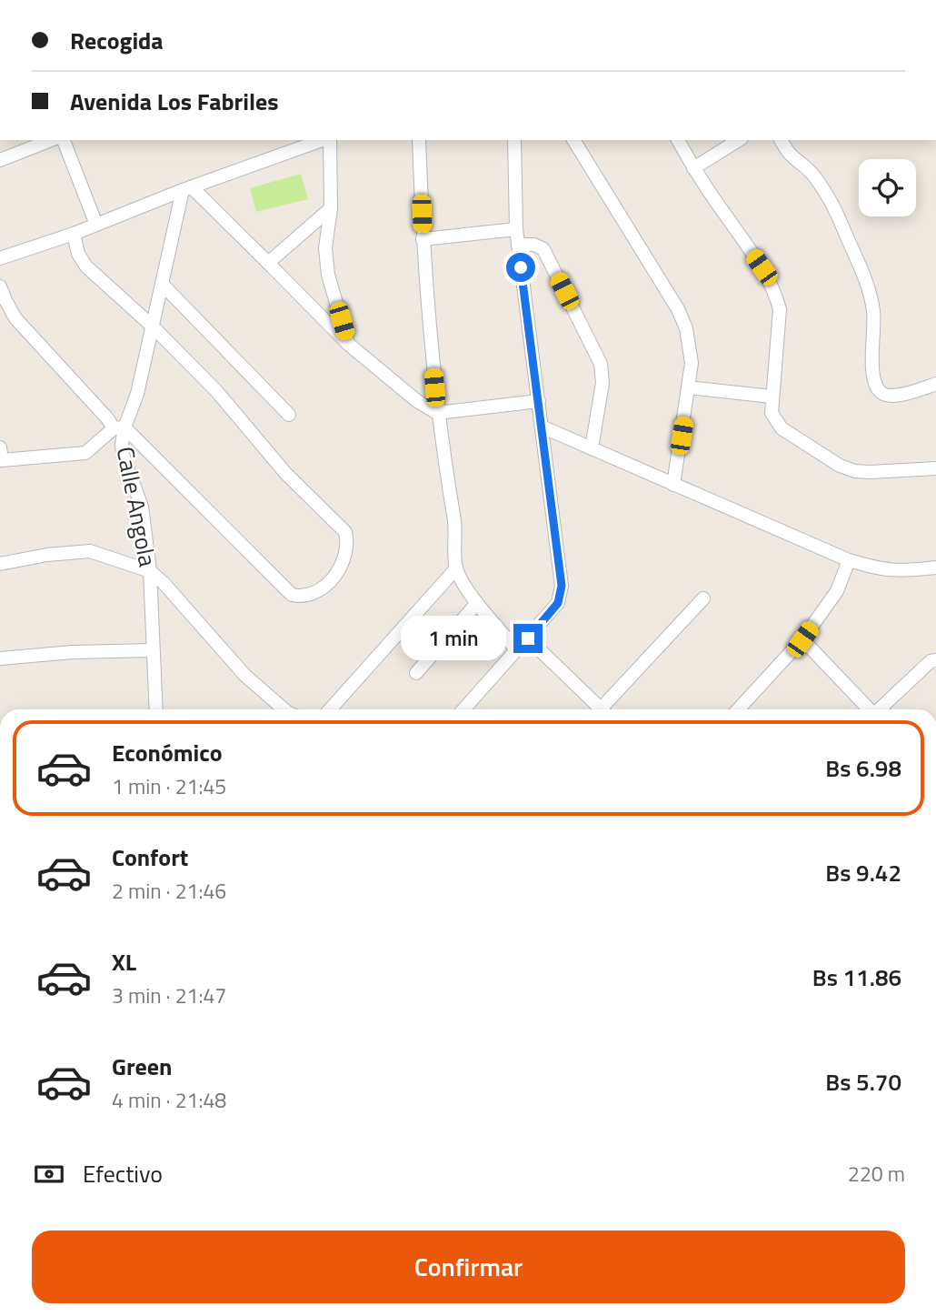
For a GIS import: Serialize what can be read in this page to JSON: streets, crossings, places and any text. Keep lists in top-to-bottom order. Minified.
{"streets":{"street":["Calle Angola"]},"page":{"banner":["Recogida","Avenida Los Fabriles"],"bubble":"1 min","list":[{"name":"Económico","note":"1 min · 21:45","value":"Bs 6.98"},{"name":"Confort","note":"2 min · 21:46","value":"Bs 9.42"},{"name":"XL","note":"3 min · 21:47","value":"Bs 11.86"},{"name":"Green","note":"4 min · 21:48","value":"Bs 5.70"}],"pay":["Efectivo","220 m"],"buttons":"Confirmar"}}
